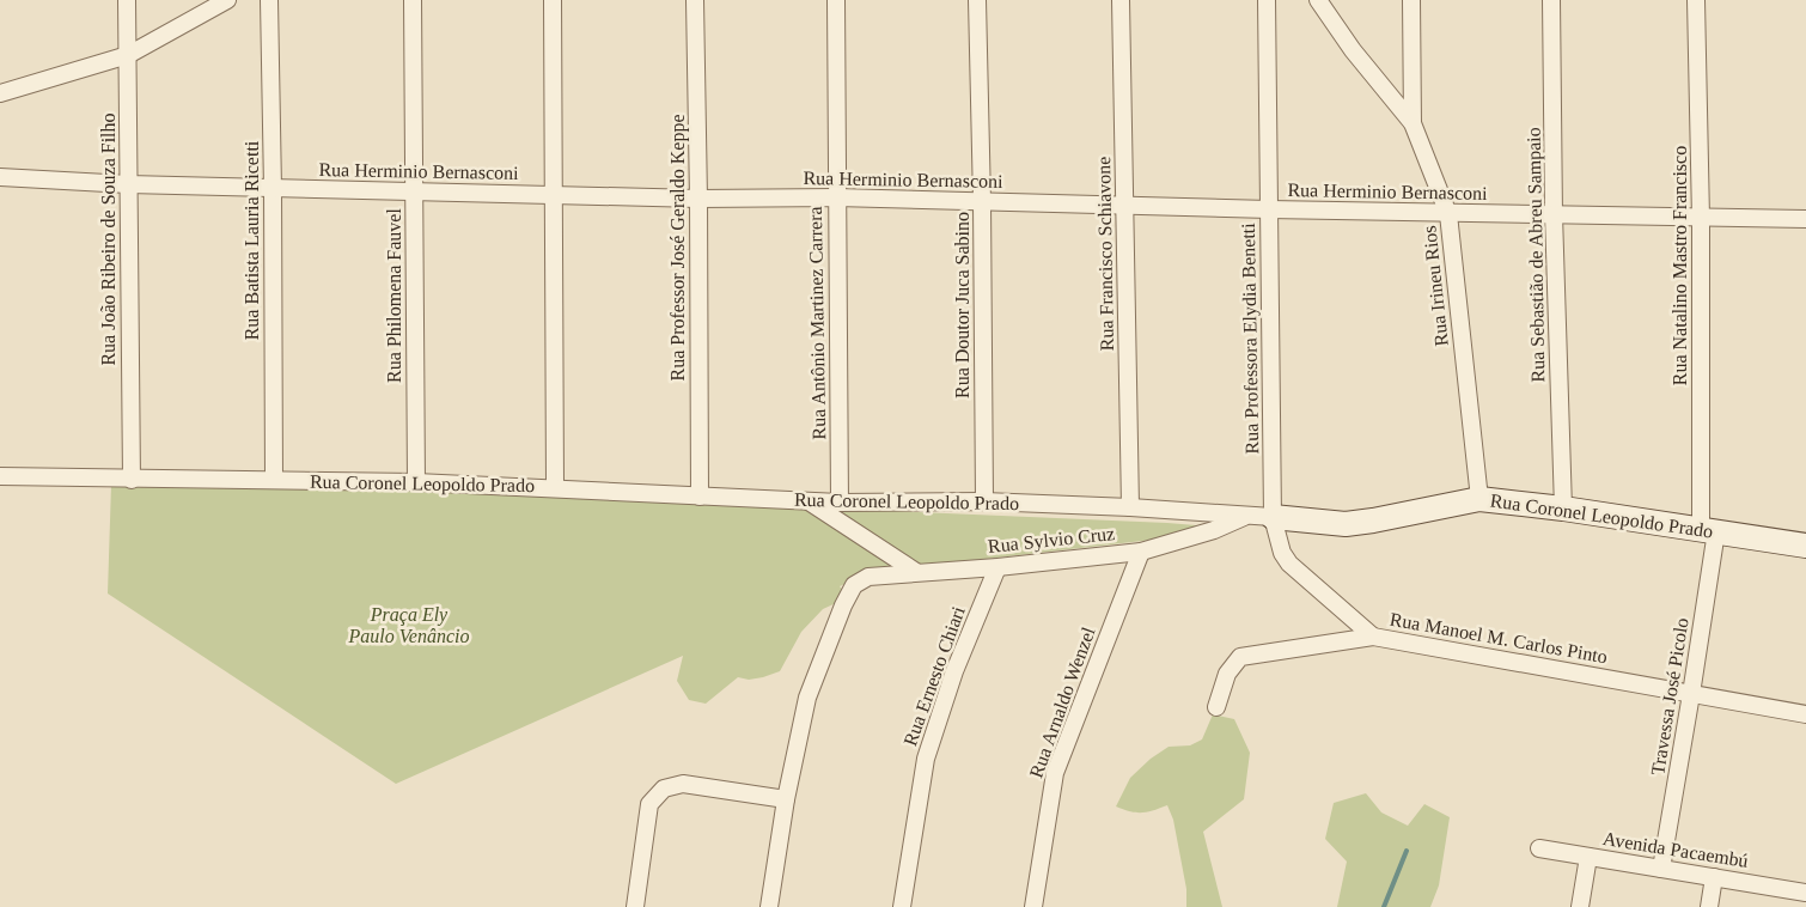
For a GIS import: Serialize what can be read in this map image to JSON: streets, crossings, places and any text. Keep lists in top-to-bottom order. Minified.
{"streets":{"street":["Rua Herminio Bernasconi","Rua João Ribeiro de Souza Filho","Rua Batista Lauria Ricetti","Rua Professor José Geraldo Keppe","Rua Francisco Schiavone","Rua Sebastião de Abreu Sampaio","Rua Natalino Mastro Francisco","Rua Irineu Rios","Rua Philomena Fauvel","Rua Doutor Juca Sabino","Rua Antônio Martinez Carrera","Rua Professora Elydia Benetti","Rua Coronel Leopoldo Prado","Rua Sylvio Cruz","Rua Manoel M. Carlos Pinto","Rua Ernesto Chiari","Travessa José Picolo","Rua Arnaldo Wenzel","Avenida Pacaembú"]},"crossings":[["Rua Herminio Bernasconi","Rua João Ribeiro de Souza Filho"],["Rua Herminio Bernasconi","Rua Batista Lauria Ricetti"],["Rua Herminio Bernasconi","Rua Professor José Geraldo Keppe"],["Rua Herminio Bernasconi","Rua Francisco Schiavone"],["Rua Herminio Bernasconi","Rua Sebastião de Abreu Sampaio"],["Rua Herminio Bernasconi","Rua Natalino Mastro Francisco"],["Rua Herminio Bernasconi","Rua Irineu Rios"],["Rua Herminio Bernasconi","Rua Philomena Fauvel"],["Rua Herminio Bernasconi","Rua Doutor Juca Sabino"],["Rua Herminio Bernasconi","Rua Antônio Martinez Carrera"],["Rua Herminio Bernasconi","Rua Professora Elydia Benetti"],["Rua João Ribeiro de Souza Filho","Rua Coronel Leopoldo Prado"],["Rua Batista Lauria Ricetti","Rua Coronel Leopoldo Prado"],["Rua Professor José Geraldo Keppe","Rua Coronel Leopoldo Prado"],["Rua Francisco Schiavone","Rua Coronel Leopoldo Prado"],["Rua Sebastião de Abreu Sampaio","Rua Coronel Leopoldo Prado"],["Rua Natalino Mastro Francisco","Rua Coronel Leopoldo Prado"],["Rua Natalino Mastro Francisco","Travessa José Picolo"],["Rua Irineu Rios","Rua Coronel Leopoldo Prado"],["Rua Philomena Fauvel","Rua Coronel Leopoldo Prado"],["Rua Doutor Juca Sabino","Rua Coronel Leopoldo Prado"],["Rua Antônio Martinez Carrera","Rua Coronel Leopoldo Prado"],["Rua Professora Elydia Benetti","Rua Coronel Leopoldo Prado"],["Rua Professora Elydia Benetti","Rua Manoel M. Carlos Pinto"],["Rua Coronel Leopoldo Prado","Rua Sylvio Cruz"],["Rua Coronel Leopoldo Prado","Travessa José Picolo"],["Rua Sylvio Cruz","Rua Ernesto Chiari"],["Rua Sylvio Cruz","Rua Arnaldo Wenzel"],["Rua Manoel M. Carlos Pinto","Travessa José Picolo"],["Travessa José Picolo","Avenida Pacaembú"]],"parks":["Praça Ely Paulo Venâncio"]}
